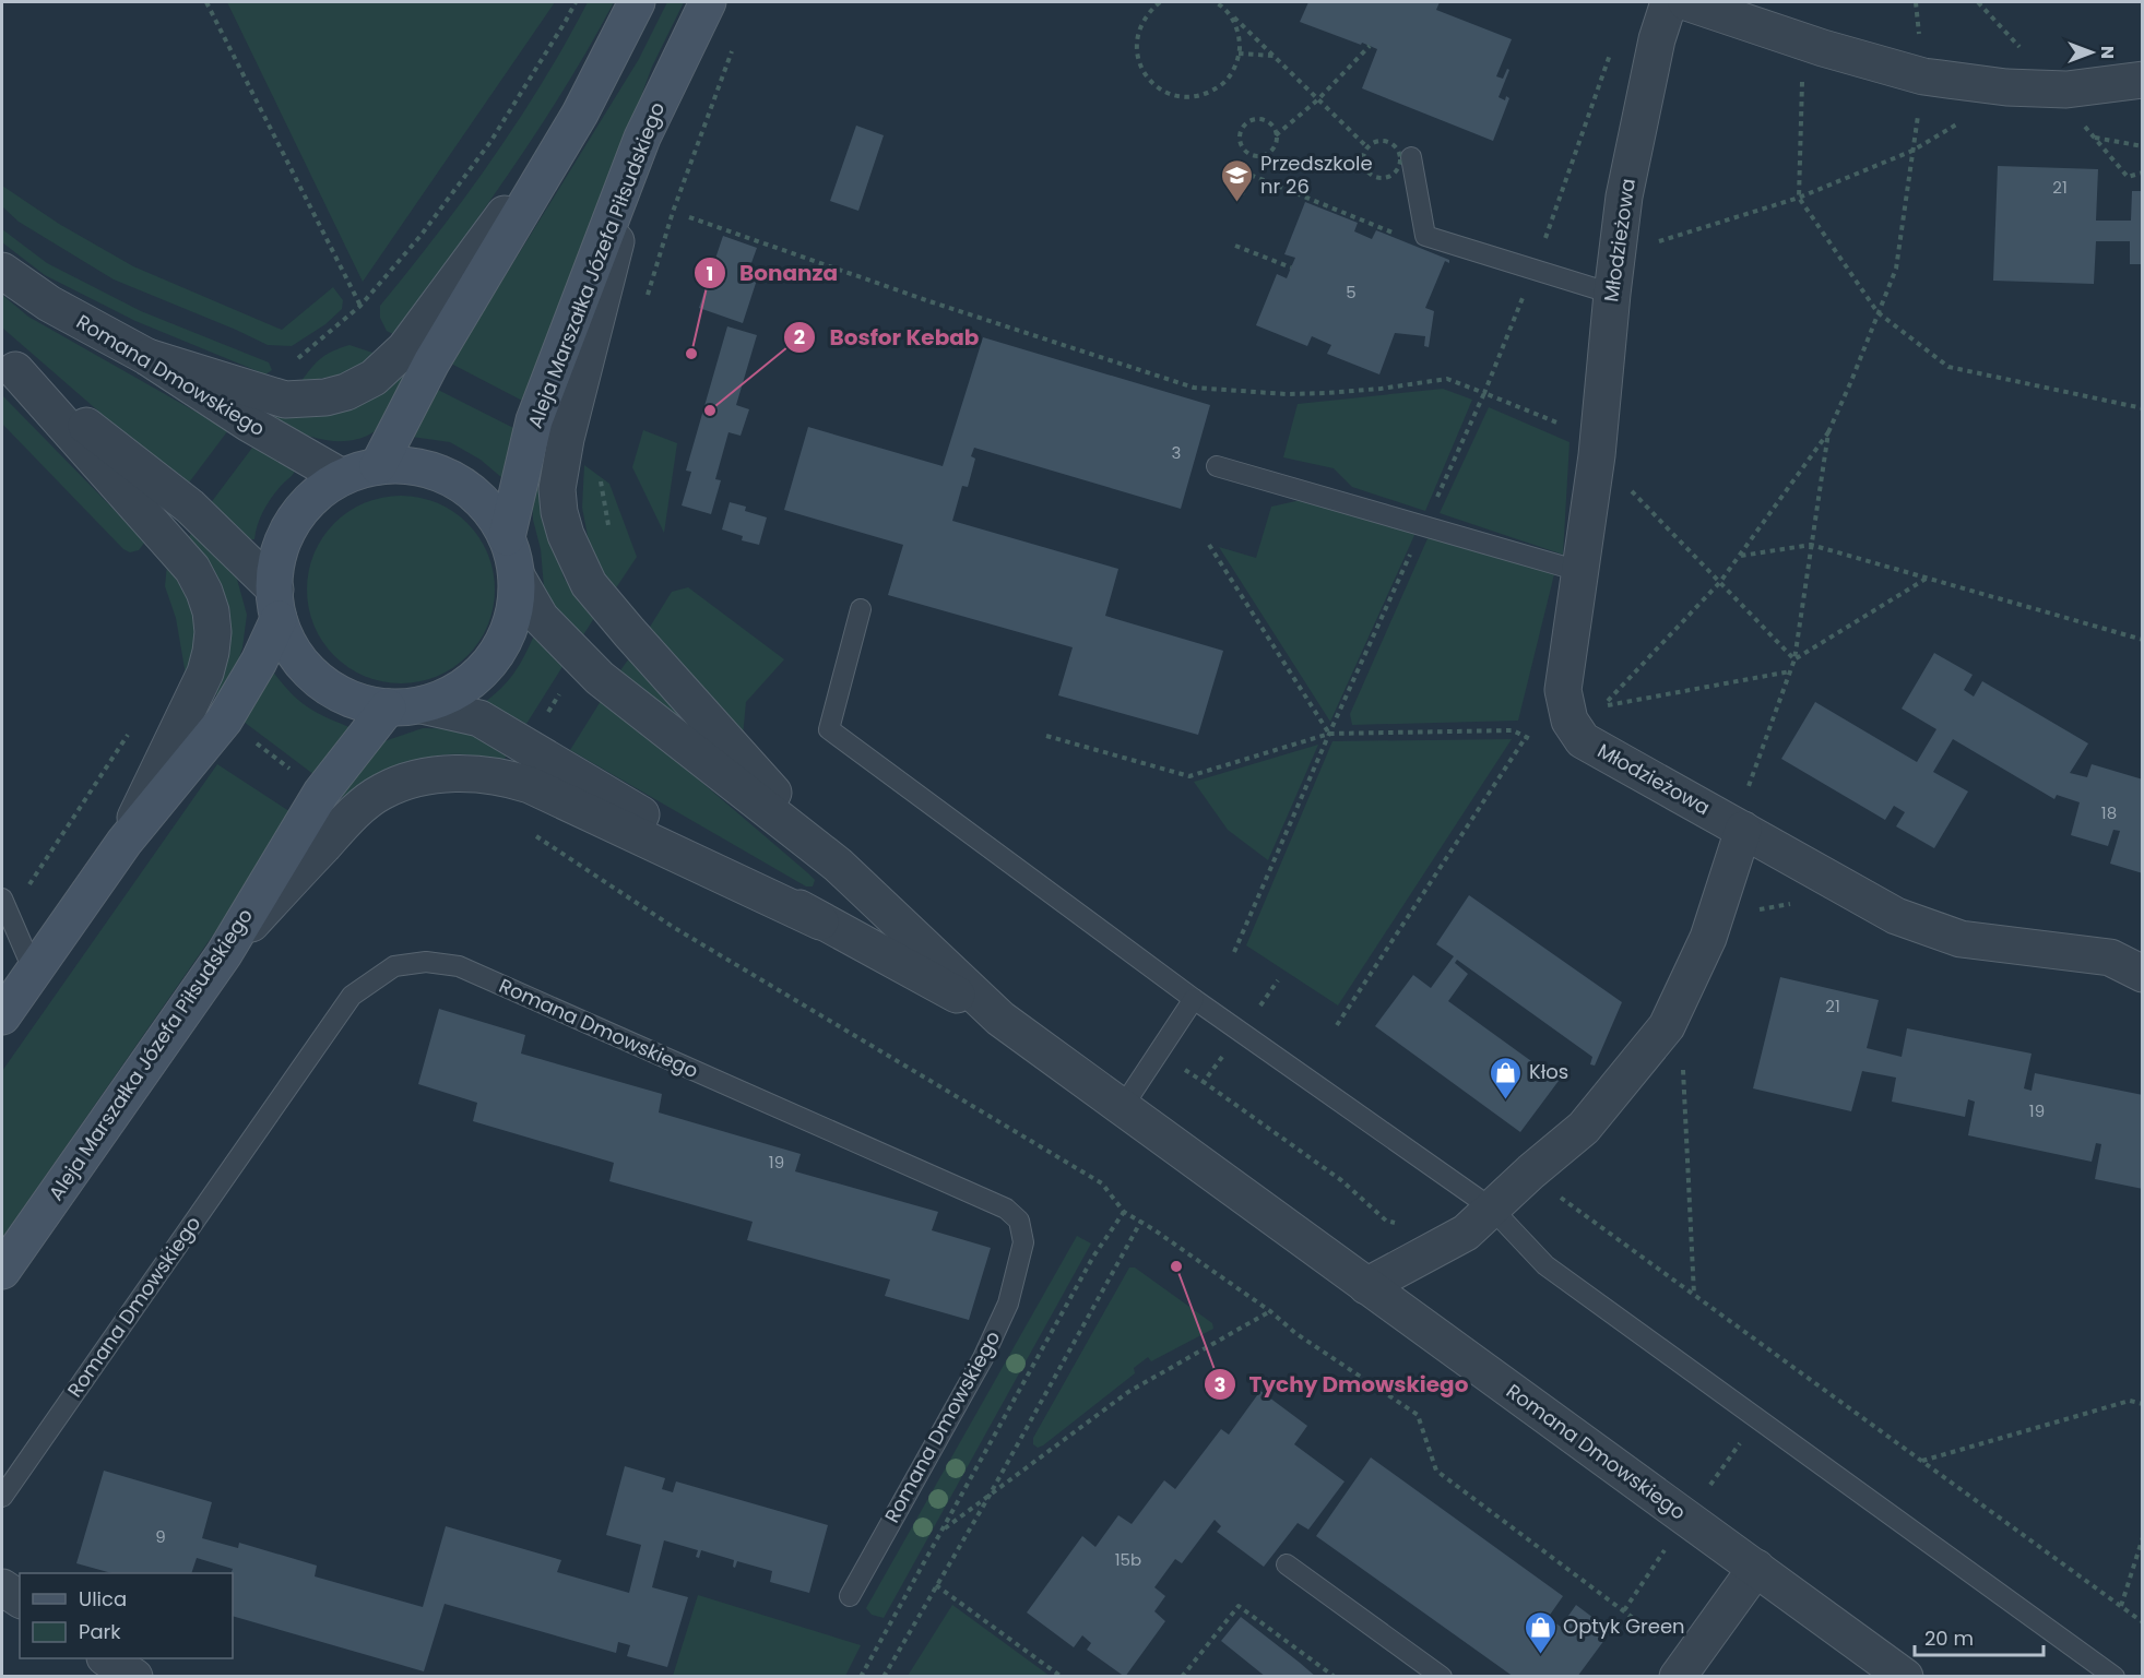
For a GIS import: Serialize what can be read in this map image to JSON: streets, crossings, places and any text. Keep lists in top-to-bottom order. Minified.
{"streets":{"main road":["Aleja Marszałka Józefa Piłsudskiego"],"street":["Młodzieżowa","Romana Dmowskiego"]},"crossings":[["Aleja Marszałka Józefa Piłsudskiego","Romana Dmowskiego"]],"places":{"school or university":["Przedszkole nr 26"],"other":["Bonanza","Bosfor Kebab","Tychy Dmowskiego"],"shop":["Kłos","Optyk Green"]},"house_numbers":["21","5","3","18","21","19","19","9","15b"],"legend":["Ulica","Park"],"scale_bar":"20 m","north":"right"}
